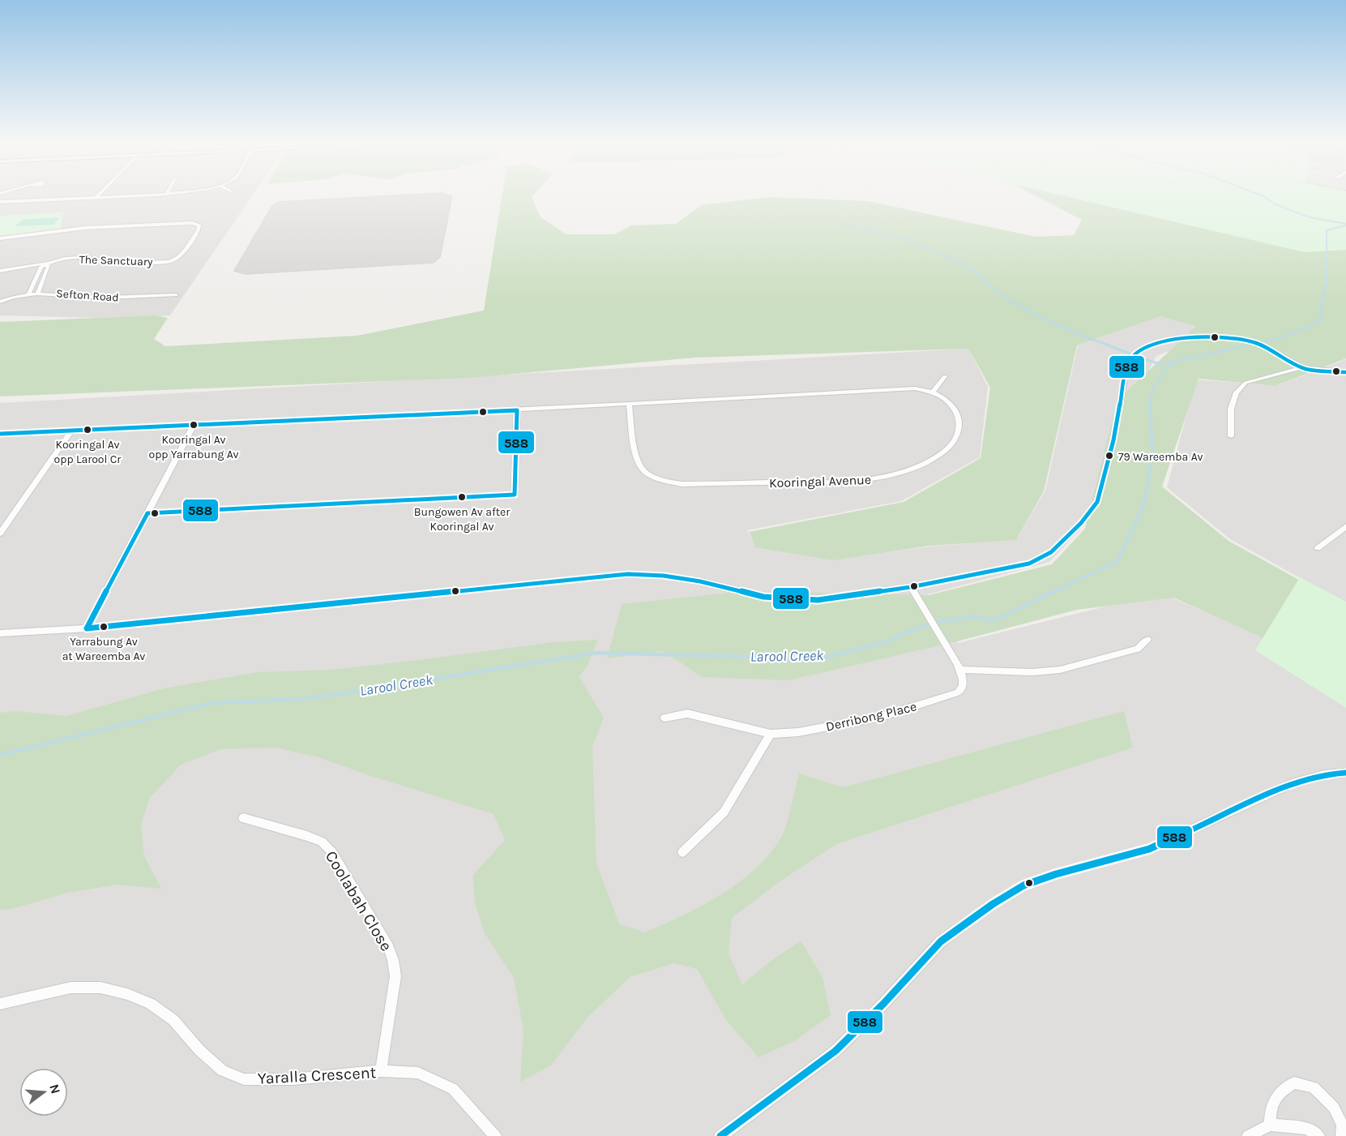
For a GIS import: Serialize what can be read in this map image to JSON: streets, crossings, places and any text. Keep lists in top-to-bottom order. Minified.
{"streets":{"street":["The Sanctuary","Sefton Road","Kooringal Avenue","Derribong Place","Coolabah Close","Yaralla Crescent"]},"crossings":[["Coolabah Close","Yaralla Crescent"]],"water":["Larool Creek"],"places":["Kooringal Av opp Yarrabung Av","Kooringal Av opp Larool Cr","79 Wareemba Av","Bungowen Av after Kooringal Av","Yarrabung Av at Wareemba Av"],"lines":["transit line 588"],"north":"right"}
